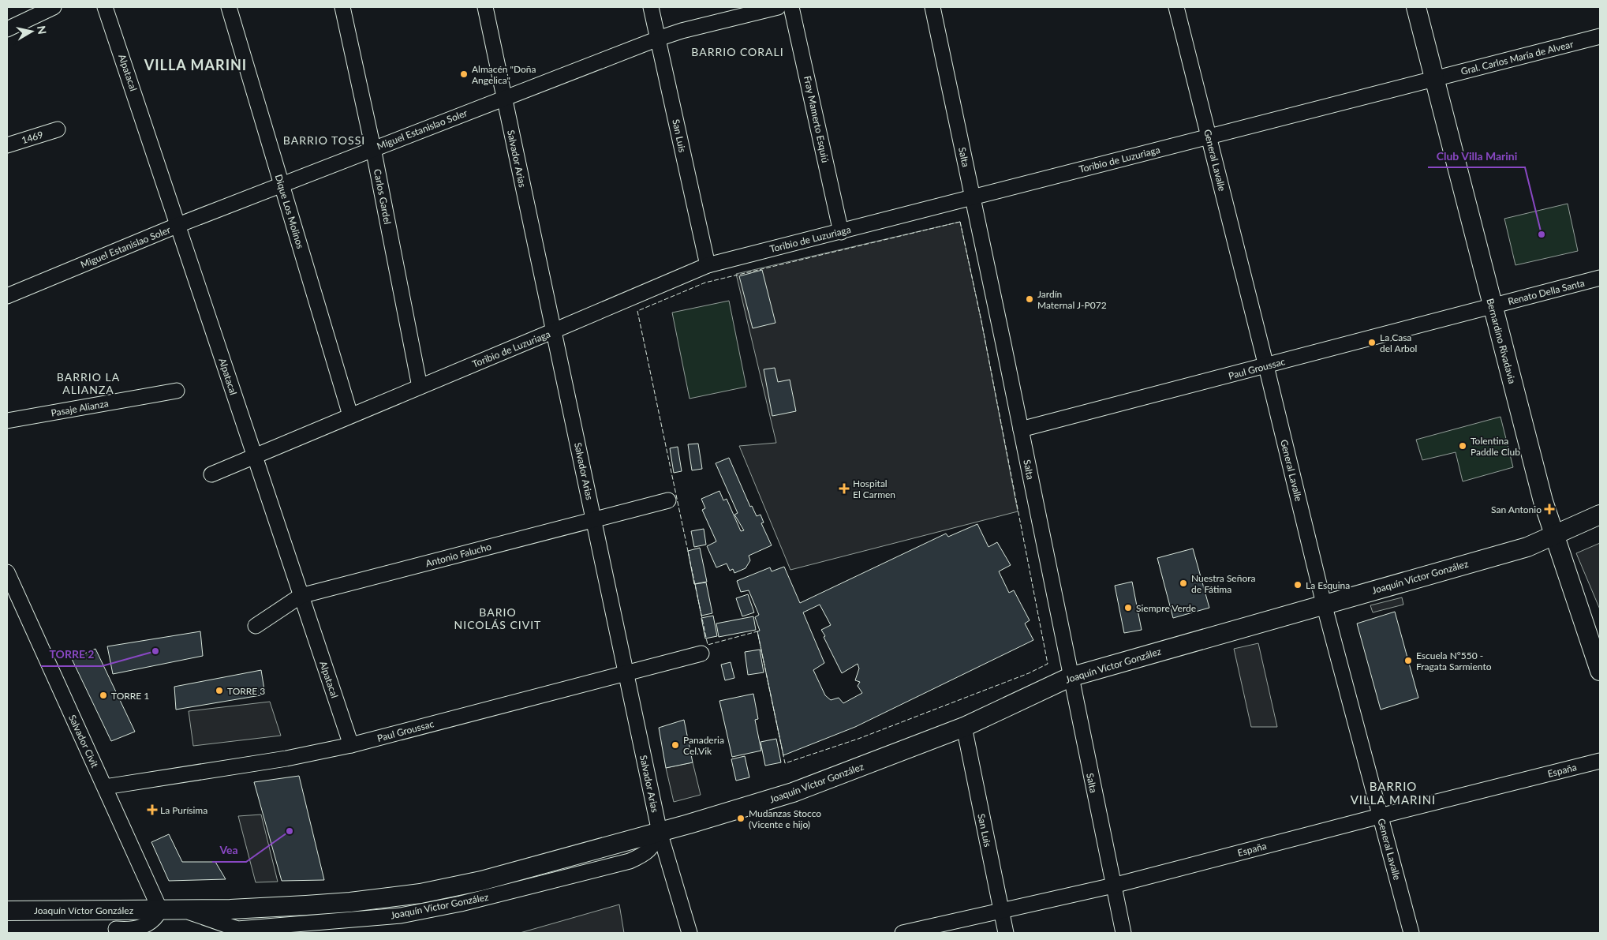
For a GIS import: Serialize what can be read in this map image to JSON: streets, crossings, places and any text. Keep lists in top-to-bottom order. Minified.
{"streets":{"main road":["Bernardino Rivadavia","Joaquín Víctor González"],"street":["Gral. Carlos María de Alvear","Alpatacal","Fray Mamerto Esquiú","Miguel Estanislao Soler","San Luis","1469","Salta","Salvador Arias","Toribio de Luzuriaga","General Lavalle","Carlos Gardel","Dique Los Molinos","Renato Della Santa","Paul Groussac","Pasaje Alianza","Antonio Falucho","Salvador Civit","España"]},"crossings":[["Gral. Carlos María de Alvear","Toribio de Luzuriaga"],["Gral. Carlos María de Alvear","Bernardino Rivadavia"],["Alpatacal","Miguel Estanislao Soler"],["Alpatacal","Toribio de Luzuriaga"],["Alpatacal","Paul Groussac"],["Alpatacal","Antonio Falucho"],["Fray Mamerto Esquiú","Toribio de Luzuriaga"],["Miguel Estanislao Soler","San Luis"],["Miguel Estanislao Soler","Salvador Arias"],["Miguel Estanislao Soler","Carlos Gardel"],["Miguel Estanislao Soler","Dique Los Molinos"],["San Luis","Toribio de Luzuriaga"],["San Luis","Joaquín Víctor González"],["San Luis","España"],["Salta","Toribio de Luzuriaga"],["Salta","Paul Groussac"],["Salta","Joaquín Víctor González"],["Salta","España"],["Salvador Arias","Toribio de Luzuriaga"],["Salvador Arias","Paul Groussac"],["Salvador Arias","Antonio Falucho"],["Salvador Arias","Joaquín Víctor González"],["Toribio de Luzuriaga","General Lavalle"],["Toribio de Luzuriaga","Carlos Gardel"],["Toribio de Luzuriaga","Dique Los Molinos"],["Toribio de Luzuriaga","Bernardino Rivadavia"],["General Lavalle","Paul Groussac"],["General Lavalle","Joaquín Víctor González"],["General Lavalle","España"],["Renato Della Santa","Bernardino Rivadavia"],["Renato Della Santa","Paul Groussac"],["Bernardino Rivadavia","Paul Groussac"],["Bernardino Rivadavia","Joaquín Víctor González"],["Paul Groussac","Salvador Civit"],["Joaquín Víctor González","Salvador Civit"]],"districts":["BARRIO CORALI","VILLA MARINI","BARRIO TOSSI","BARRIO LA ALIANZA","BARIO NICOLÁS CIVIT","BARRIO VILLA MARINI"],"places":{"other":["Almacén \"Doña Angelica\"","Club Villa Marini","Jardín Maternal J-P072","La Casa del Arbol","Tolentina Paddle Club","Nuestra Señora de Fátima","La Esquina","Siempre Verde","TORRE 2","Escuela N°550 - Fragata Sarmiento","TORRE 3","TORRE 1","Panaderia Cel.Vik","Mudanzas Stocco (Vicente e hijo)","Vea"],"health":["Hospital El Carmen","San Antonio","La Purísima"]},"north":"right"}
